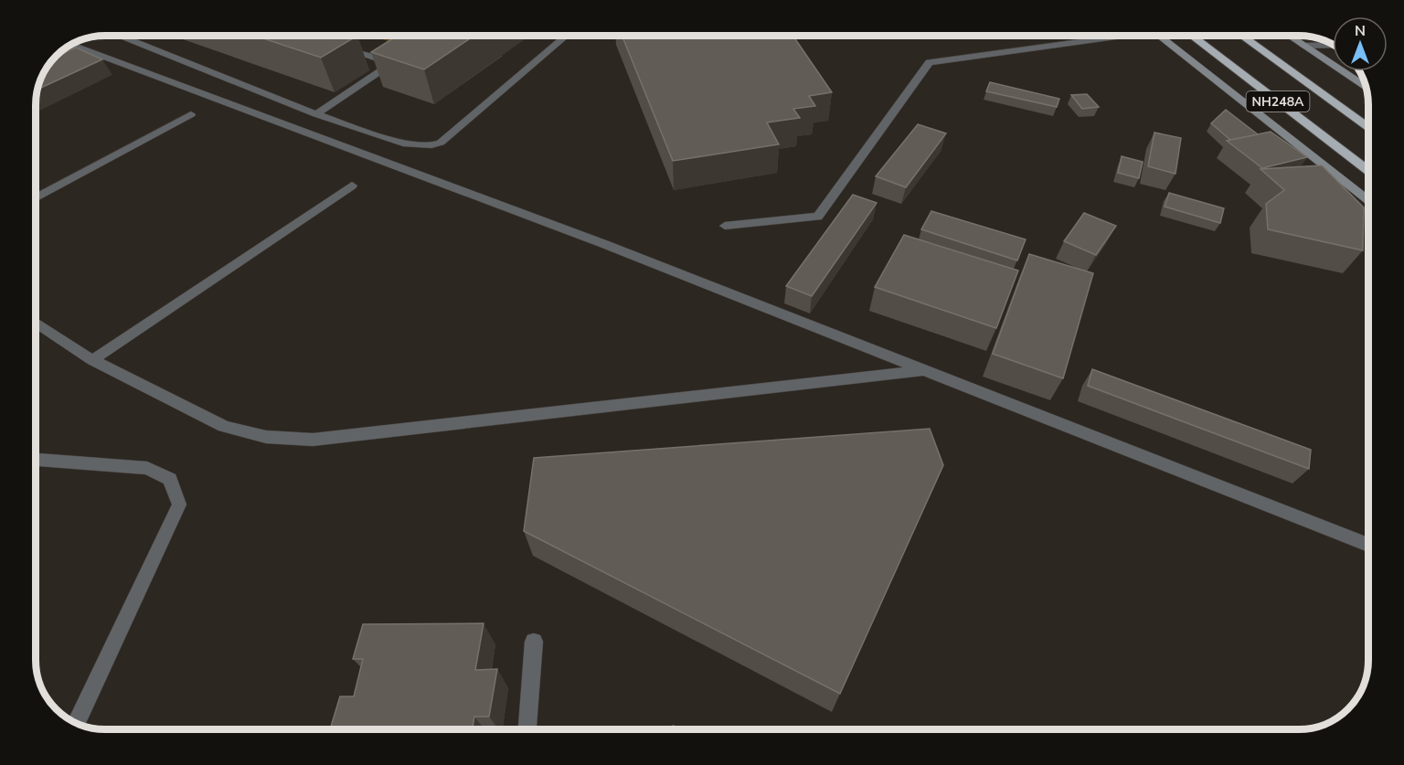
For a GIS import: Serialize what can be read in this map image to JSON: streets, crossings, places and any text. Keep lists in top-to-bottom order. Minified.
{"streets":{"highway":["NH248A"]},"north":"top"}
